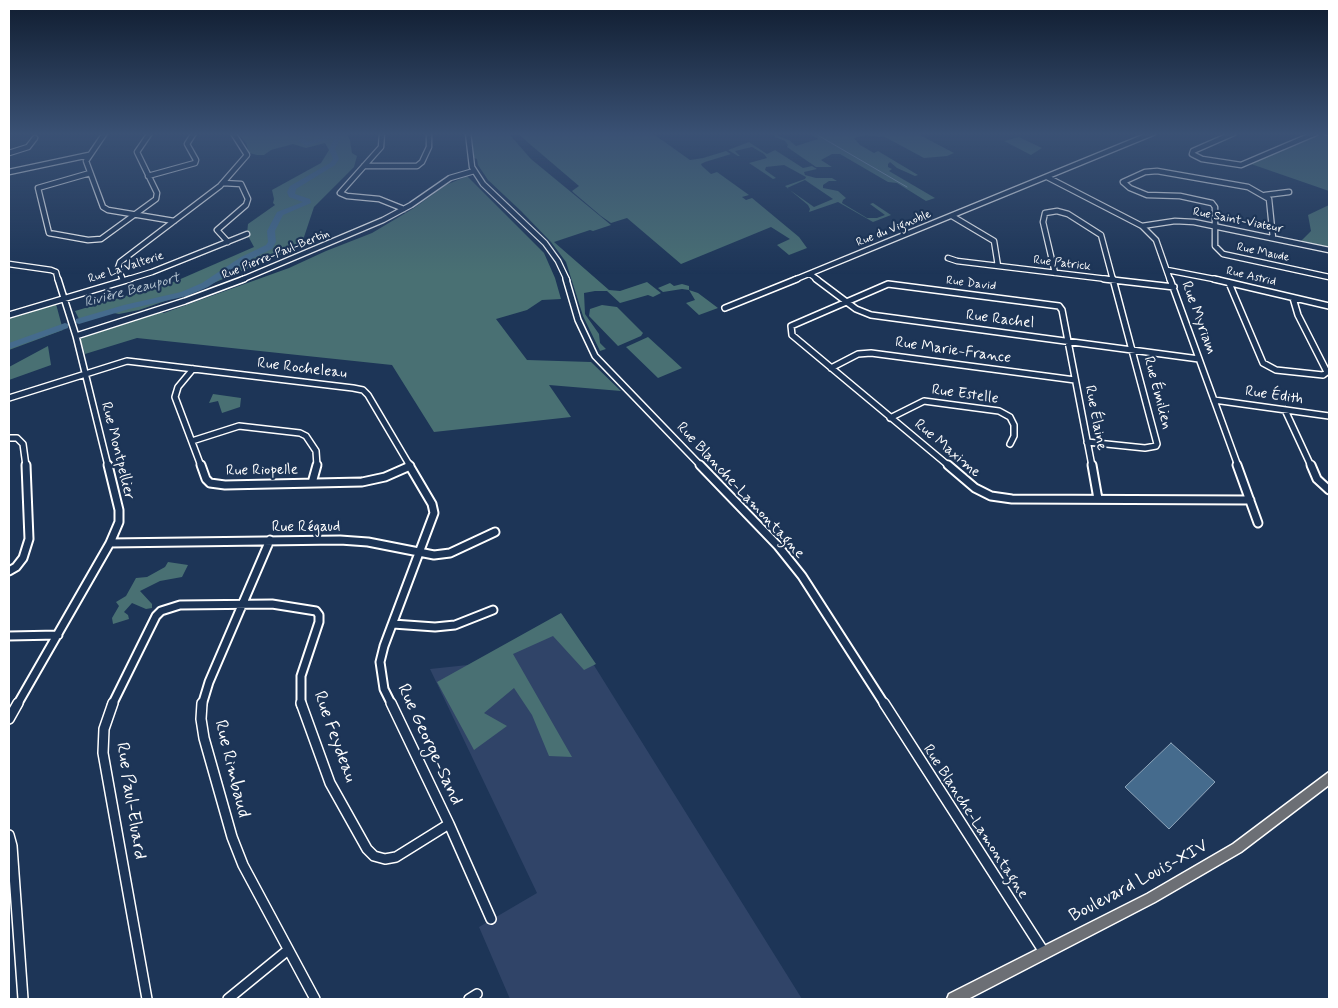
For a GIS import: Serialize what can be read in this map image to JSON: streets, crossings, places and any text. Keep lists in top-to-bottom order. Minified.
{"streets":{"main road":["Boulevard Louis-XIV"],"street":["Rue Saint-Viateur","Rue du Vignoble","Rue Maude","Rue Pierre-Paul-Bertin","Rue Patrick","Rue La Valterie","Rue Astrid","Rue David","Rue Myriam","Rue Rachel","Rue Marie-France","Rue Rocheleau","Rue Émilien","Rue Estelle","Rue Édith","Rue Élaine","Rue Maxime","Rue Montpellier","Rue Riopelle","Rue Blanche-Lamontagne","Rue Régaud","Rue Feydeau","Rue George-Sand","Rue Rimbaud","Rue Paul-Eluard"]},"crossings":[["Rue Saint-Viateur","Rue Maude"],["Rue Saint-Viateur","Rue Myriam"],["Rue du Vignoble","Rue Rachel"],["Rue Pierre-Paul-Bertin","Rue Montpellier"],["Rue Patrick","Rue Myriam"],["Rue Patrick","Rue Émilien"],["Rue La Valterie","Rue Montpellier"],["Rue Astrid","Rue Myriam"],["Rue David","Rue Rachel"],["Rue David","Rue Élaine"],["Rue David","Rue Maxime"],["Rue Myriam","Rue Rachel"],["Rue Myriam","Rue Édith"],["Rue Myriam","Rue Maxime"],["Rue Rachel","Rue Émilien"],["Rue Rachel","Rue Élaine"],["Rue Rachel","Rue Maxime"],["Rue Marie-France","Rue Élaine"],["Rue Marie-France","Rue Maxime"],["Rue Rocheleau","Rue Montpellier"],["Rue Rocheleau","Rue Riopelle"],["Rue Rocheleau","Rue Régaud"],["Rue Rocheleau","Rue George-Sand"],["Rue Émilien","Rue Élaine"],["Rue Estelle","Rue Maxime"],["Rue Élaine","Rue Maxime"],["Rue Montpellier","Rue Régaud"],["Rue Blanche-Lamontagne","Boulevard Louis-XIV"],["Rue Régaud","Rue George-Sand"],["Rue Régaud","Rue Rimbaud"],["Rue Feydeau","Rue George-Sand"],["Rue Feydeau","Rue Rimbaud"],["Rue Feydeau","Rue Paul-Eluard"],["Rue Rimbaud","Rue Paul-Eluard"]],"water":["Rivière Beauport"]}
